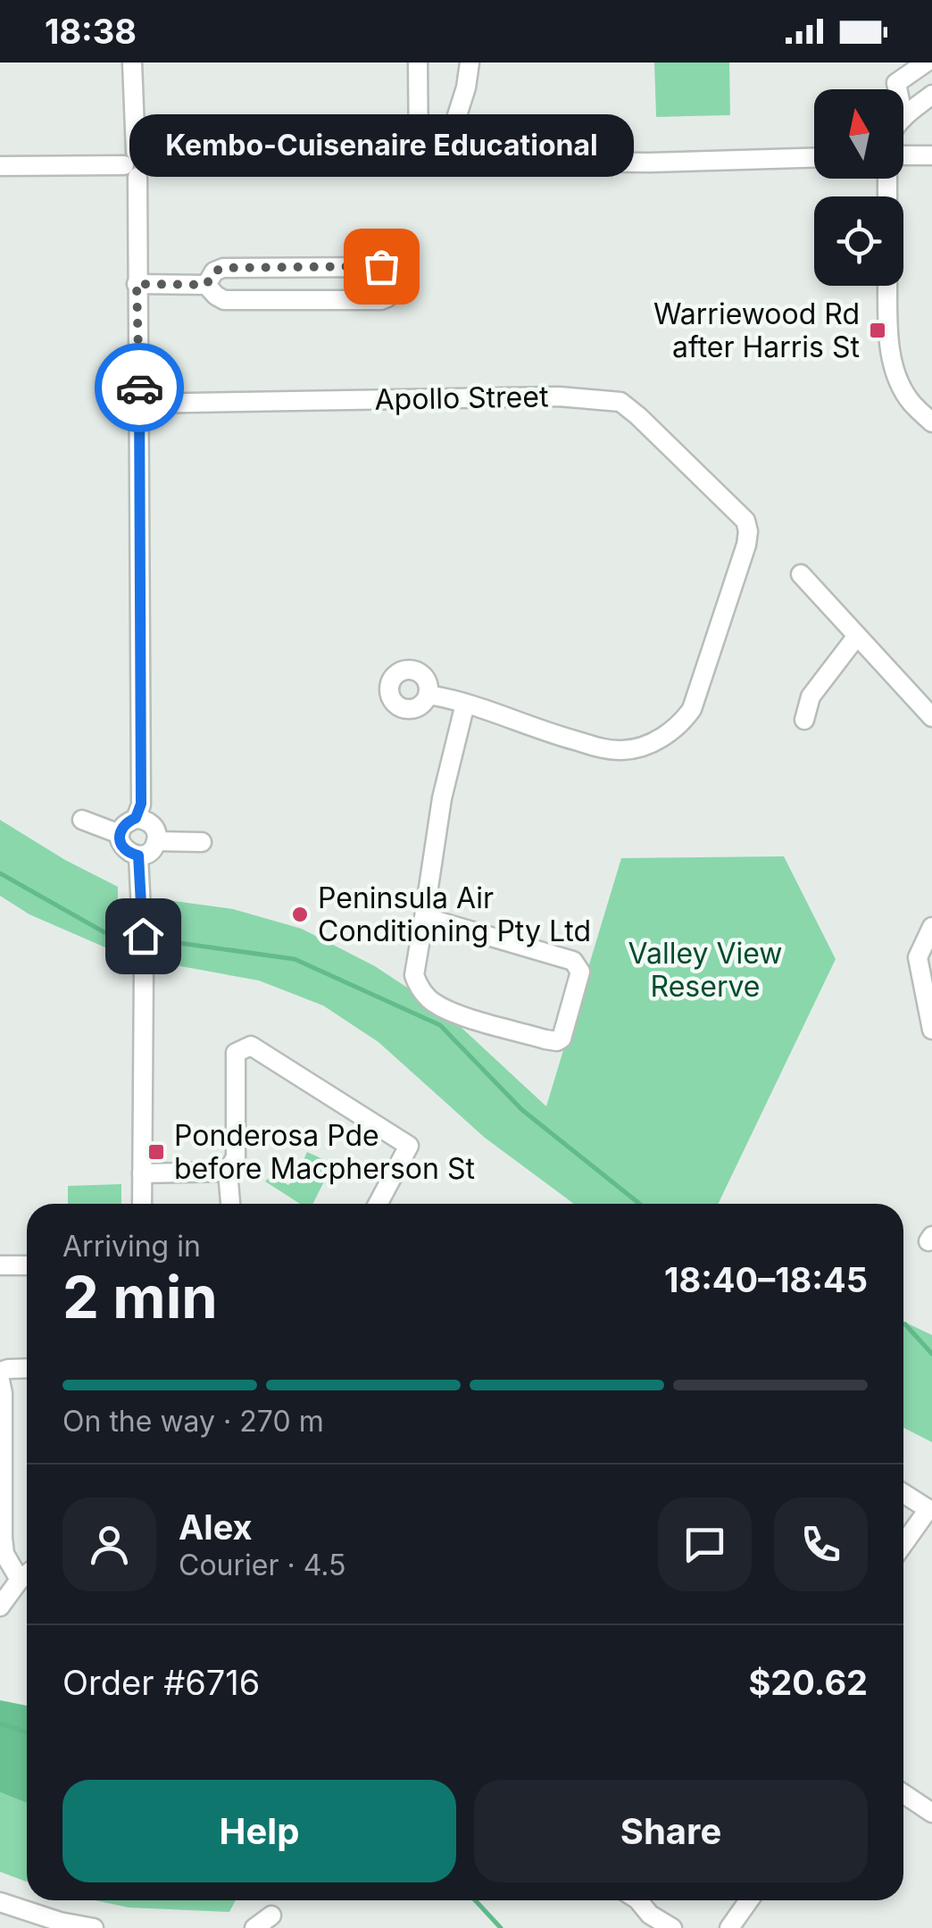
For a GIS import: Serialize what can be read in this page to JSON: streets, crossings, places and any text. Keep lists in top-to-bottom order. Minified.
{"streets":{"street":["Apollo Street"]},"parks":["Valley View Reserve"],"places":{"other":["Kembo-Cuisenaire Educational","Peninsula Air Conditioning Pty Ltd"],"transit":["Warriewood Rd after Harris St","Ponderosa Pde before Macpherson St"]},"north":"top","page":{"status":"18:38","bubble":"Kembo-Cuisenaire Educational","heading":["2 min","Arriving in","18:40–18:45"],"panel":["Alex","Courier · 4.5","Order #6716","$20.62"],"bar":"On the way · 270 m","buttons":["Help","Share"]}}
